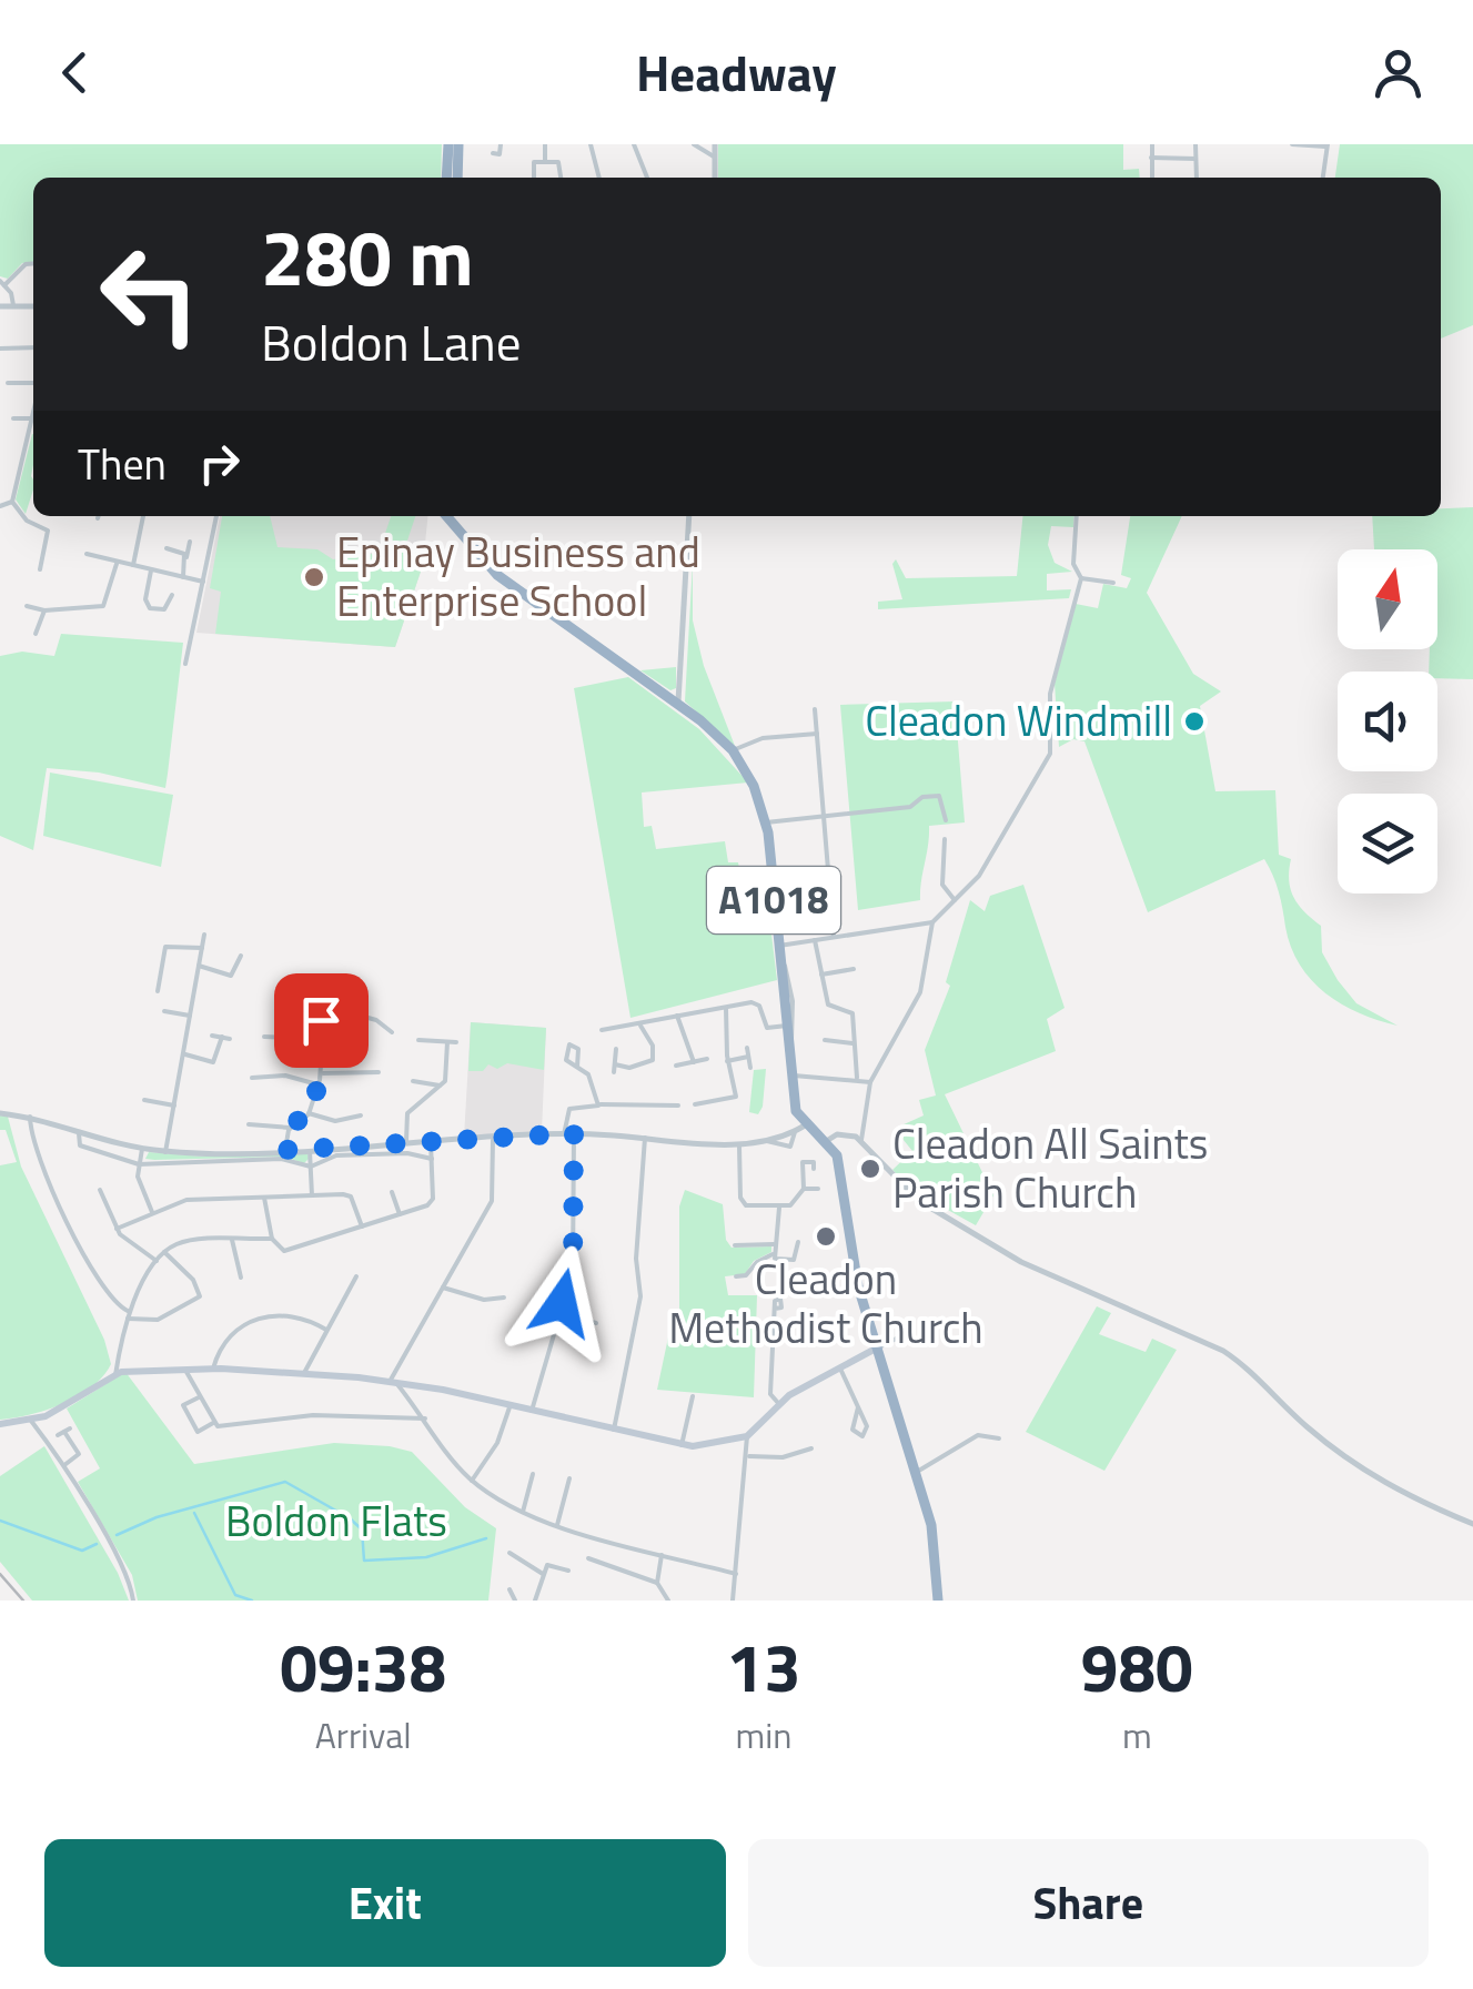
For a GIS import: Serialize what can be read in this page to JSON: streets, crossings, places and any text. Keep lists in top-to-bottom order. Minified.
{"streets":{"highway":["A1018"]},"parks":["Boldon Flats"],"places":["Epinay Business and Enterprise School","Cleadon Windmill","Cleadon All Saints Parish Church","Cleadon Methodist Church"],"north":"top","page":{"header":"Headway","turn":["280 m","Boldon Lane"],"then":"Then","eta":["09:38","Arrival","13","min","980","m"],"buttons":["Exit","Share"]}}
